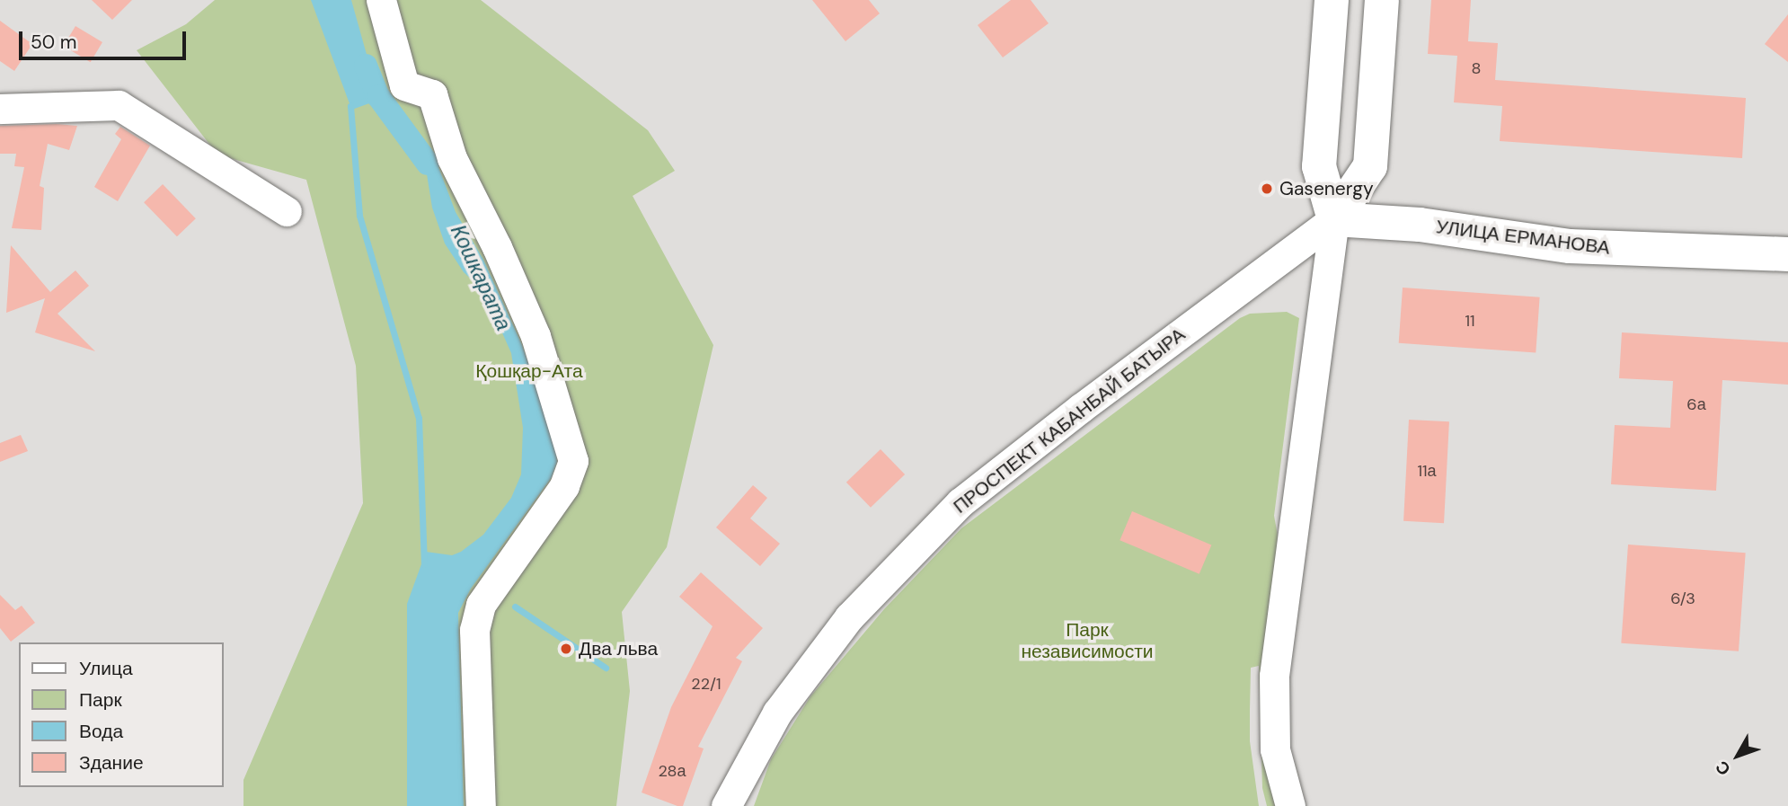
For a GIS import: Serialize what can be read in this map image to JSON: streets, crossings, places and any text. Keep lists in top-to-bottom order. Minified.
{"streets":{"main road":["УЛИЦА ЕРМАНОВА"],"street":["ПРОСПЕКТ КАБАНБАЙ БАТЫРА"]},"crossings":[["УЛИЦА ЕРМАНОВА","ПРОСПЕКТ КАБАНБАЙ БАТЫРА"]],"water":["Кошкарата"],"parks":["Қошқар-Ата","Парк независимости"],"places":["Gasenergy","Два льва"],"house_numbers":["8","11","6а","11а","6/3","22/1","28а"],"legend":["Улица","Парк","Вода","Здание"],"scale_bar":"50 m","north":"bottom left"}
